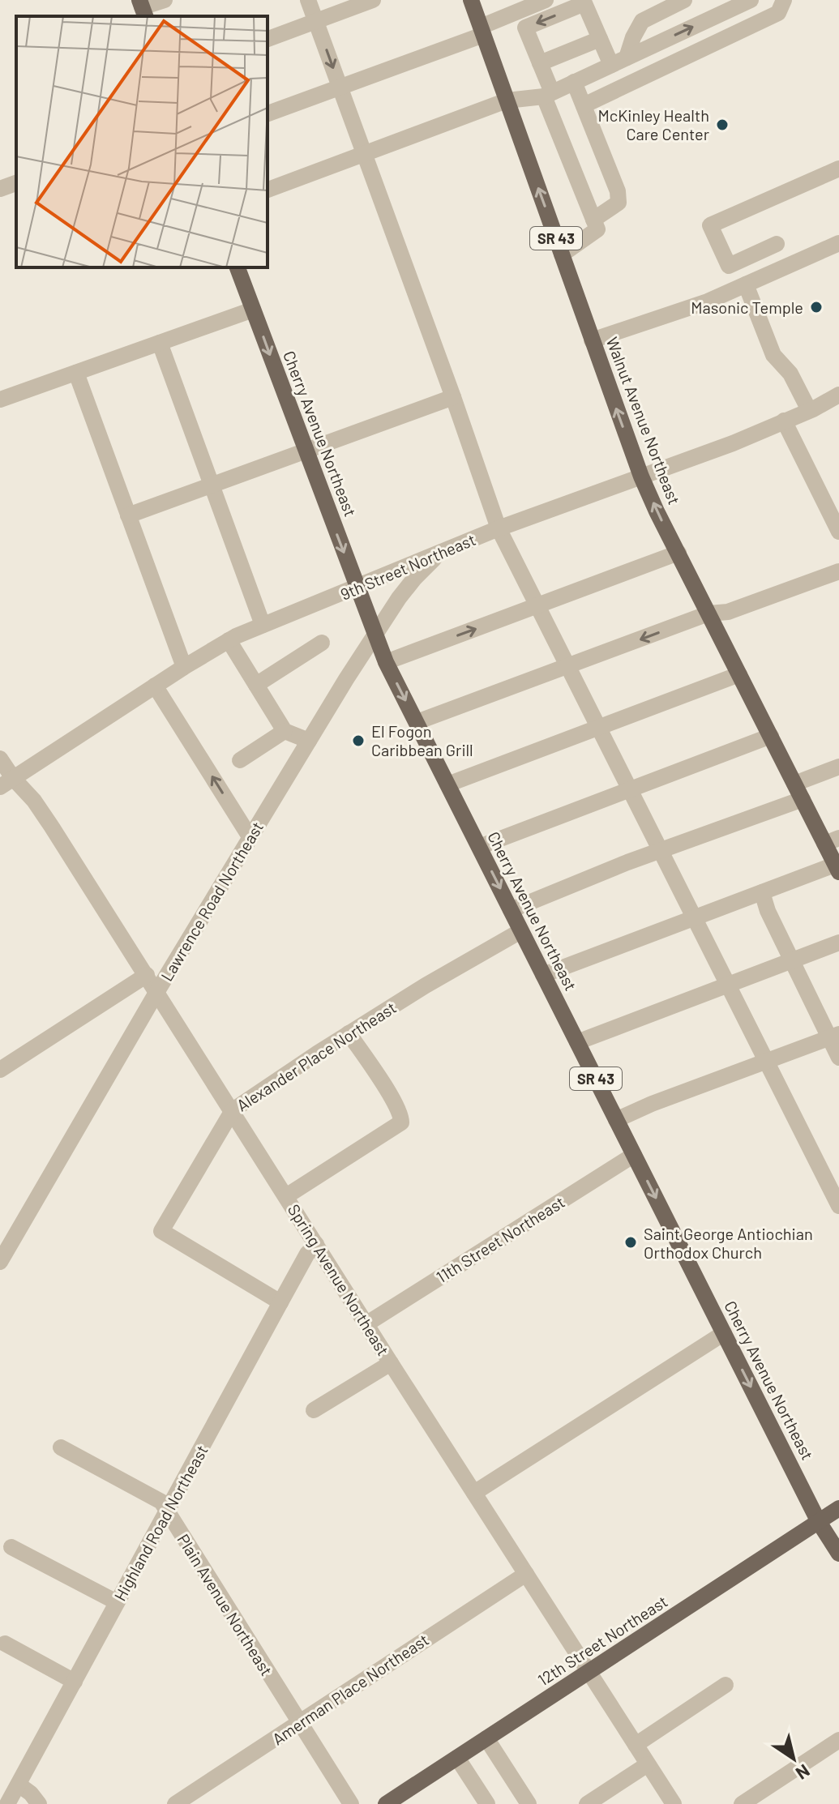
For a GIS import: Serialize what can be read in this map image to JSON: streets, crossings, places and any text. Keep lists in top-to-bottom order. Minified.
{"streets":{"main road":["SR 43","Walnut Avenue Northeast","Cherry Avenue Northeast","12th Street Northeast"],"street":["9th Street Northeast","Lawrence Road Northeast","Alexander Place Northeast","11th Street Northeast","Spring Avenue Northeast","Highland Road Northeast","Plain Avenue Northeast","Amerman Place Northeast"]},"crossings":[["Walnut Avenue Northeast","9th Street Northeast"],["Cherry Avenue Northeast","9th Street Northeast"],["Cherry Avenue Northeast","Lawrence Road Northeast"],["Cherry Avenue Northeast","Alexander Place Northeast"],["Cherry Avenue Northeast","11th Street Northeast"],["Cherry Avenue Northeast","12th Street Northeast"],["9th Street Northeast","Lawrence Road Northeast"],["9th Street Northeast","Spring Avenue Northeast"],["Lawrence Road Northeast","Spring Avenue Northeast"],["Alexander Place Northeast","Spring Avenue Northeast"],["Alexander Place Northeast","Highland Road Northeast"],["11th Street Northeast","Spring Avenue Northeast"],["Spring Avenue Northeast","Highland Road Northeast"],["Spring Avenue Northeast","12th Street Northeast"],["Spring Avenue Northeast","Amerman Place Northeast"],["Highland Road Northeast","Plain Avenue Northeast"],["Plain Avenue Northeast","Amerman Place Northeast"]],"one_way":["Walnut Avenue Northeast","Cherry Avenue Northeast"],"places":["McKinley Health Care Center","Masonic Temple","El Fogon Caribbean Grill","Saint George Antiochian Orthodox Church"],"north":"bottom right"}
